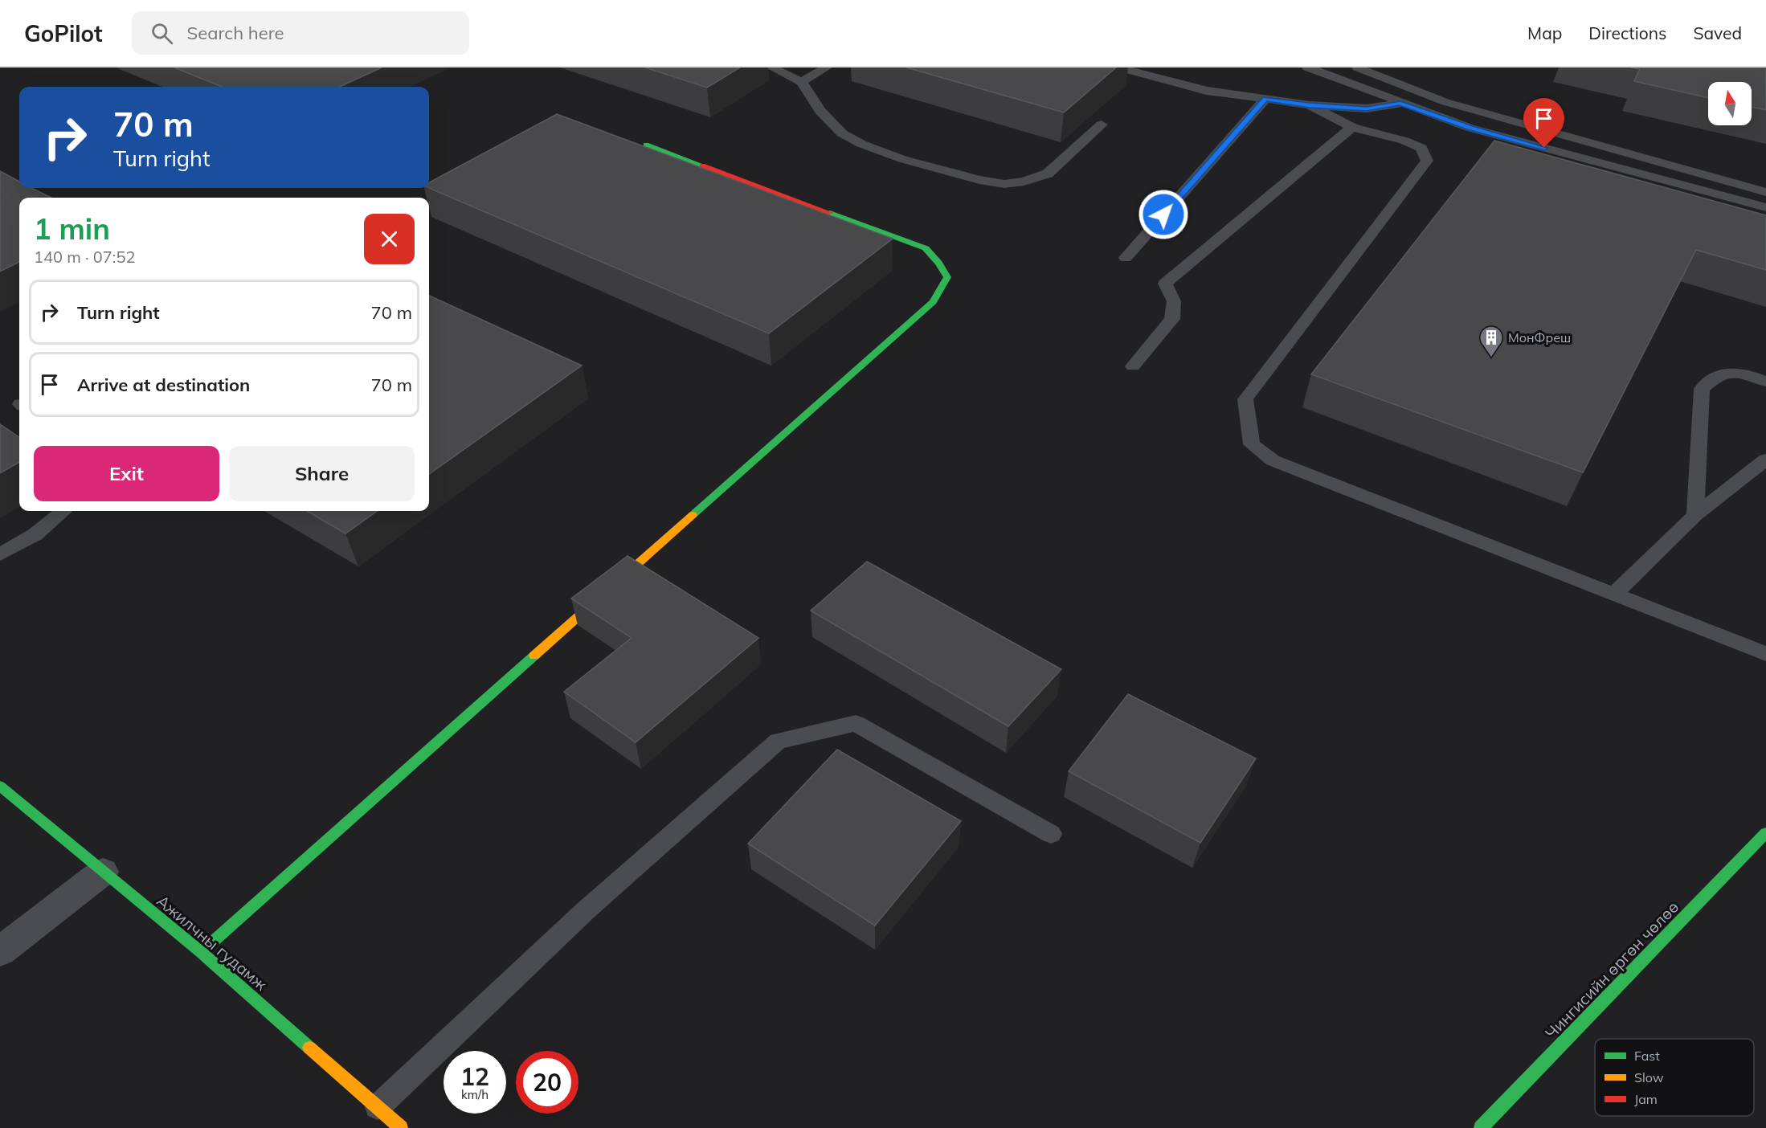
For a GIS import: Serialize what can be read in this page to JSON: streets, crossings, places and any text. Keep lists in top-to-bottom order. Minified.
{"streets":{"main road":["Ажилчны гудамж","Чингисийн өргөн чөлөө"]},"places":{"building":["МонФреш"]},"legend":["Fast","Slow","Jam"],"north":"top","page":{"header":"GoPilot","search":"Search here","nav":["Map","Directions","Saved"],"turn":["70 m","Turn right"],"heading":["1 min","140 m · 07:52"],"list":[{"name":"Turn right","value":"70 m"},{"name":"Arrive at destination","value":"70 m"}],"buttons":["Exit","Share"],"speed":"12 km/h","limit":"20"}}
